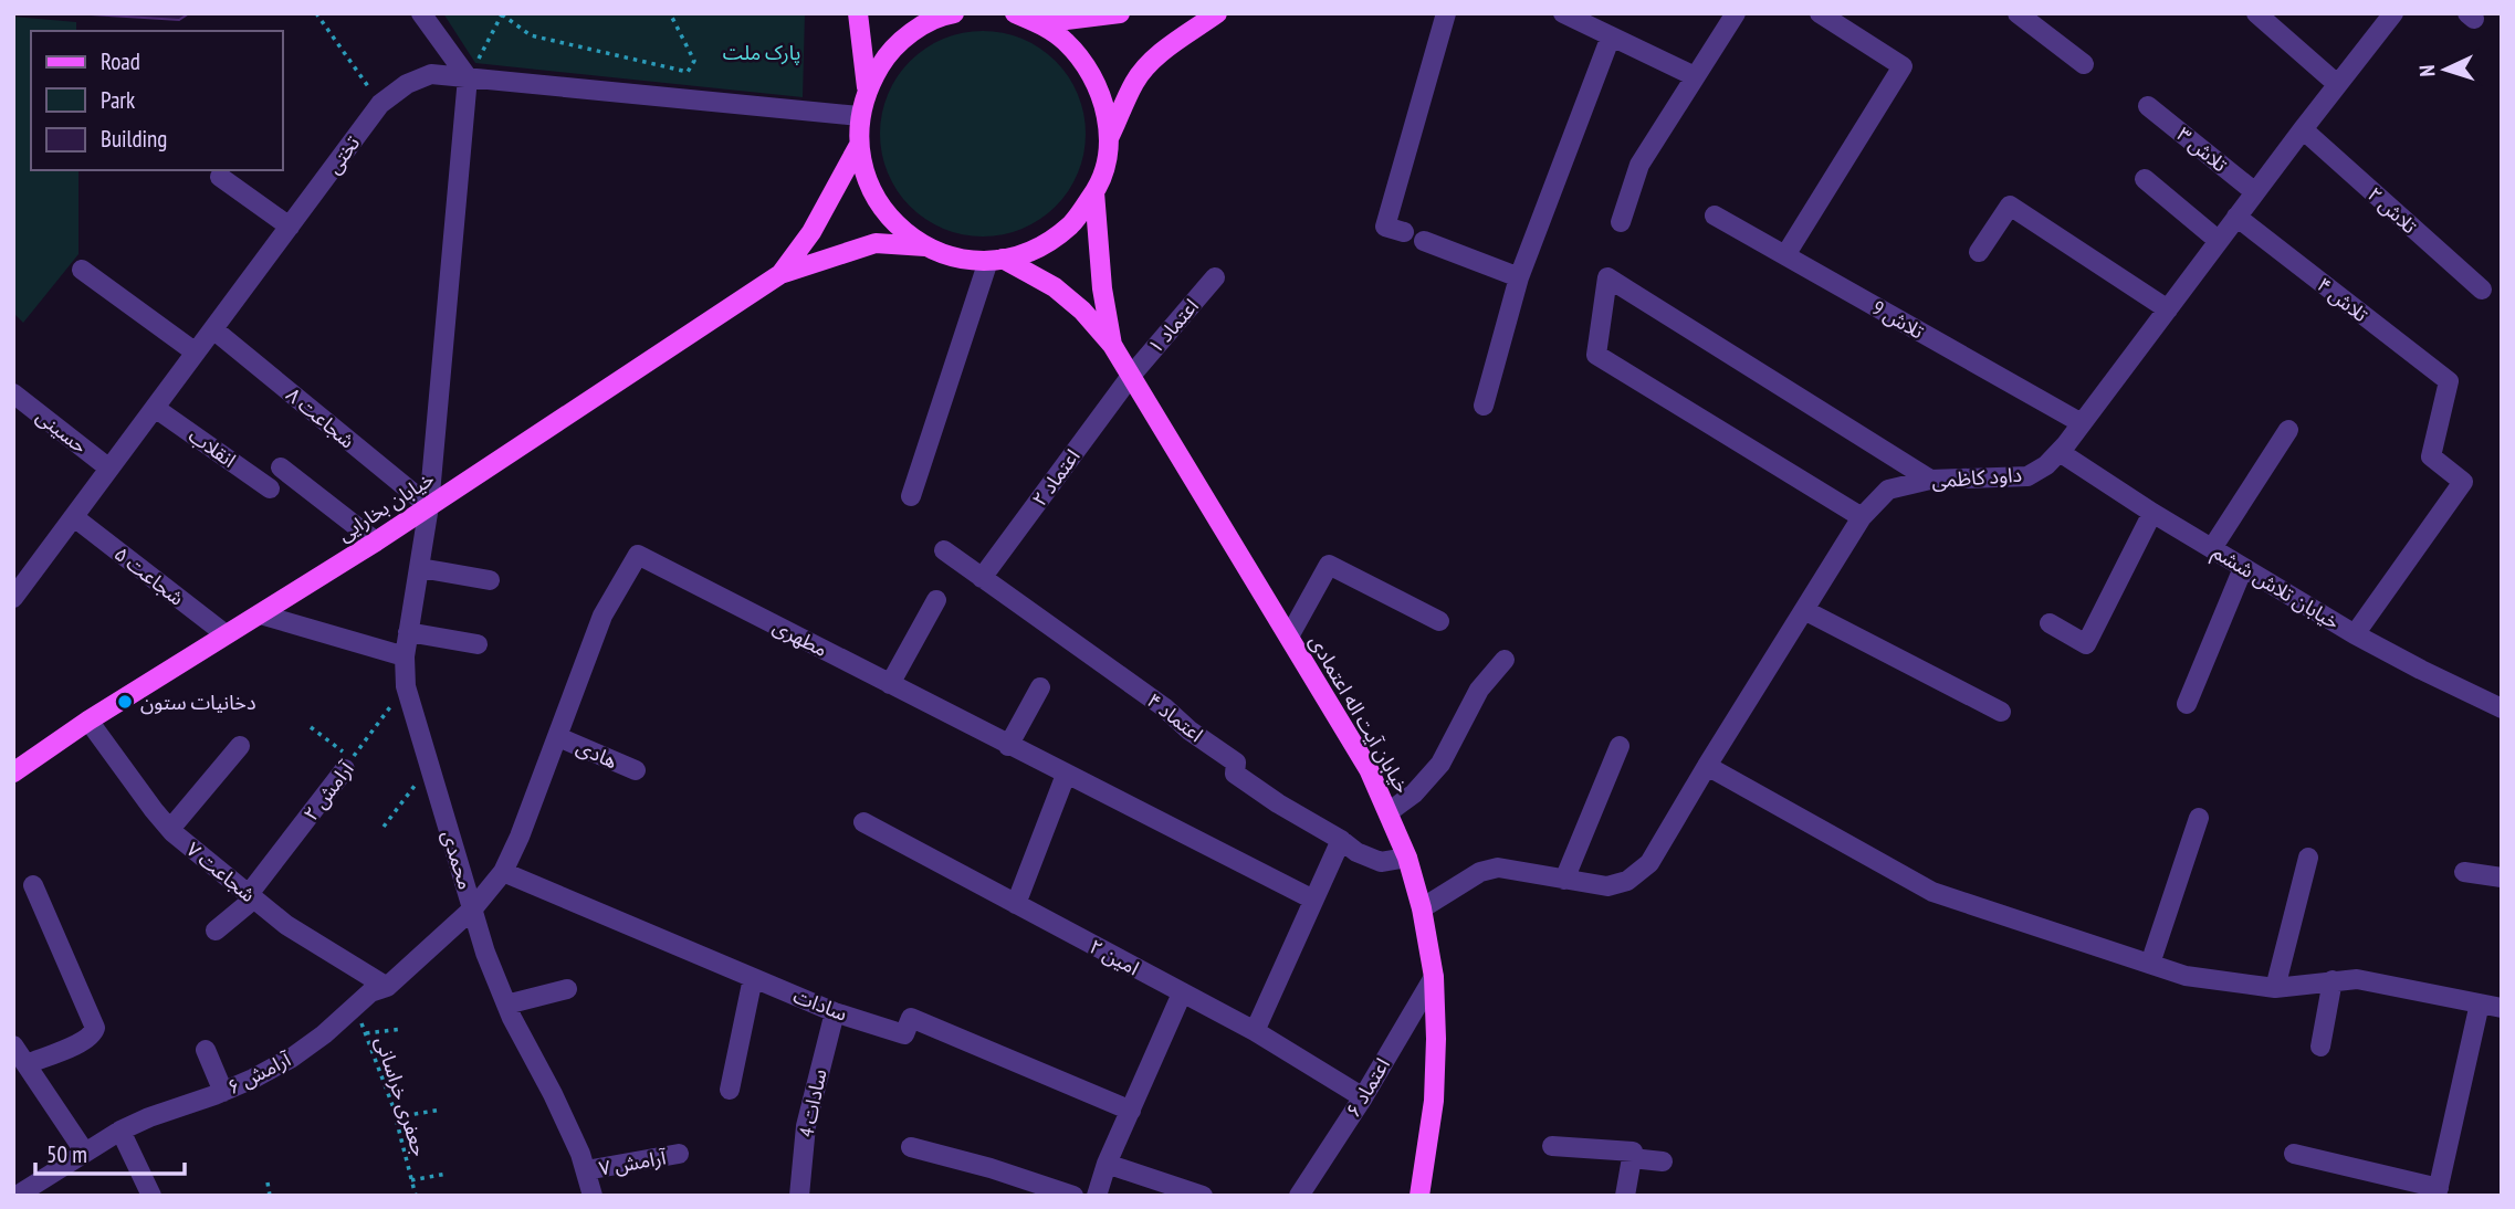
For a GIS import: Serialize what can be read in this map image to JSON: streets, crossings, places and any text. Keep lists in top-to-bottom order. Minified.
{"streets":{"main road":["خیابان بخارایی","خیابان آیت اله اعتمادی"],"street":["تلاش ۳","تختی","تلاش ۲","تلاش ۴","تلاش 9","اعتماد ۱","شجاعت ۸","حسینی","انقلاب","اعتماد ۲","داود کاظمی","شجاعت ۵","خیابان تلاش ششم","مطهری","اعتماد ۴","هادی","آرامش ۲","محمدی","شجاعت ۷","امین ۲","سادات","آرامش ۶","اعتماد ۶","سادات 4","آرامش ۷"],"path":["جعفری خراسانی"]},"crossings":[["تلاش ۳","داود کاظمی"],["تختی","شجاعت ۸"],["تختی","حسینی"],["تختی","انقلاب"],["تختی","شجاعت ۵"],["تختی","محمدی"],["تلاش ۲","داود کاظمی"],["تلاش ۴","داود کاظمی"],["تلاش ۴","خیابان تلاش ششم"],["تلاش 9","داود کاظمی"],["اعتماد ۱","اعتماد ۲"],["اعتماد ۱","خیابان آیت اله اعتمادی"],["شجاعت ۸","خیابان بخارایی"],["شجاعت ۸","محمدی"],["اعتماد ۲","خیابان آیت اله اعتمادی"],["اعتماد ۲","اعتماد ۴"],["داود کاظمی","خیابان تلاش ششم"],["داود کاظمی","خیابان آیت اله اعتمادی"],["خیابان بخارایی","شجاعت ۵"],["خیابان بخارایی","محمدی"],["خیابان بخارایی","شجاعت ۷"],["مطهری","هادی"],["مطهری","محمدی"],["مطهری","سادات"],["مطهری","آرامش ۶"],["خیابان آیت اله اعتمادی","اعتماد ۴"],["خیابان آیت اله اعتمادی","اعتماد ۶"],["آرامش ۲","محمدی"],["آرامش ۲","شجاعت ۷"],["محمدی","آرامش ۶"],["محمدی","آرامش ۷"],["شجاعت ۷","آرامش ۶"],["امین ۲","اعتماد ۶"],["سادات","سادات 4"],["آرامش ۶","جعفری خراسانی"]],"parks":["پارک ملت"],"places":["دخانیات ستون"],"legend":["Road","Park","Building"],"scale_bar":"50 m","north":"left"}
